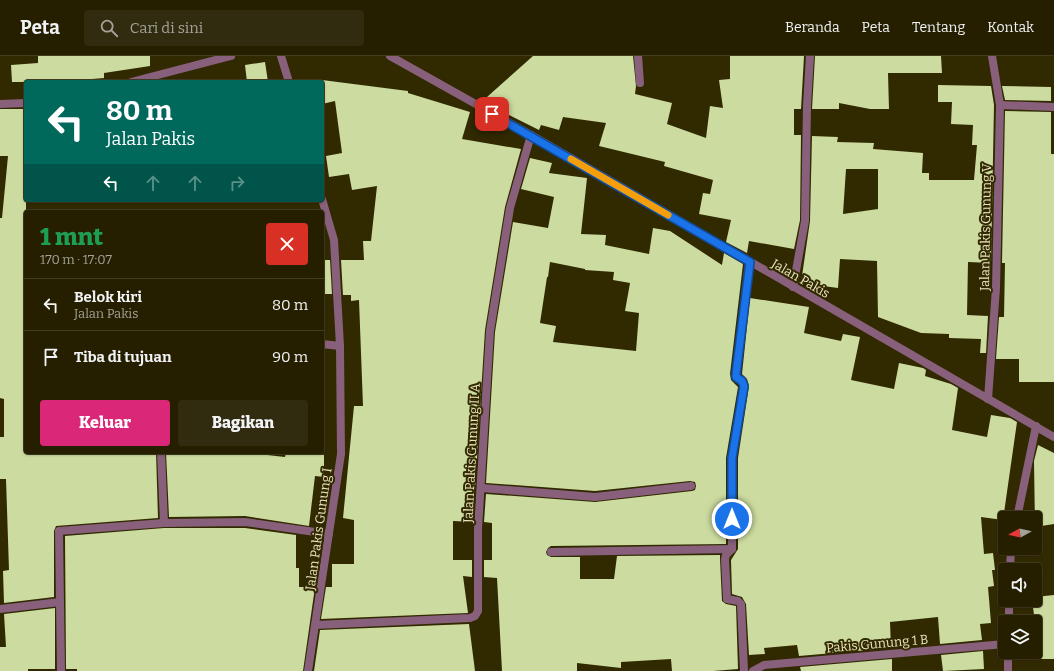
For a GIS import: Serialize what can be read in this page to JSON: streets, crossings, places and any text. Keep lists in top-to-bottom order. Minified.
{"streets":{"street":["Jalan Pakis Gunung V","Jalan Pakis","Jalan Pakis Gunung II A","Jalan Pakis Gunung I","Pakis Gunung 1 B"]},"crossings":[["Jalan Pakis Gunung V","Jalan Pakis"],["Jalan Pakis","Jalan Pakis Gunung II A"],["Jalan Pakis Gunung II A","Jalan Pakis Gunung I"]],"north":"left","page":{"header":"Peta","search":"Cari di sini","nav":["Beranda","Peta","Tentang","Kontak"],"turn":["80 m","Jalan Pakis"],"heading":["1 mnt","170 m · 17:07"],"list":[{"name":"Belok kiri","note":"Jalan Pakis","value":"80 m"},{"name":"Tiba di tujuan","value":"90 m"}],"buttons":["Keluar","Bagikan"]}}
